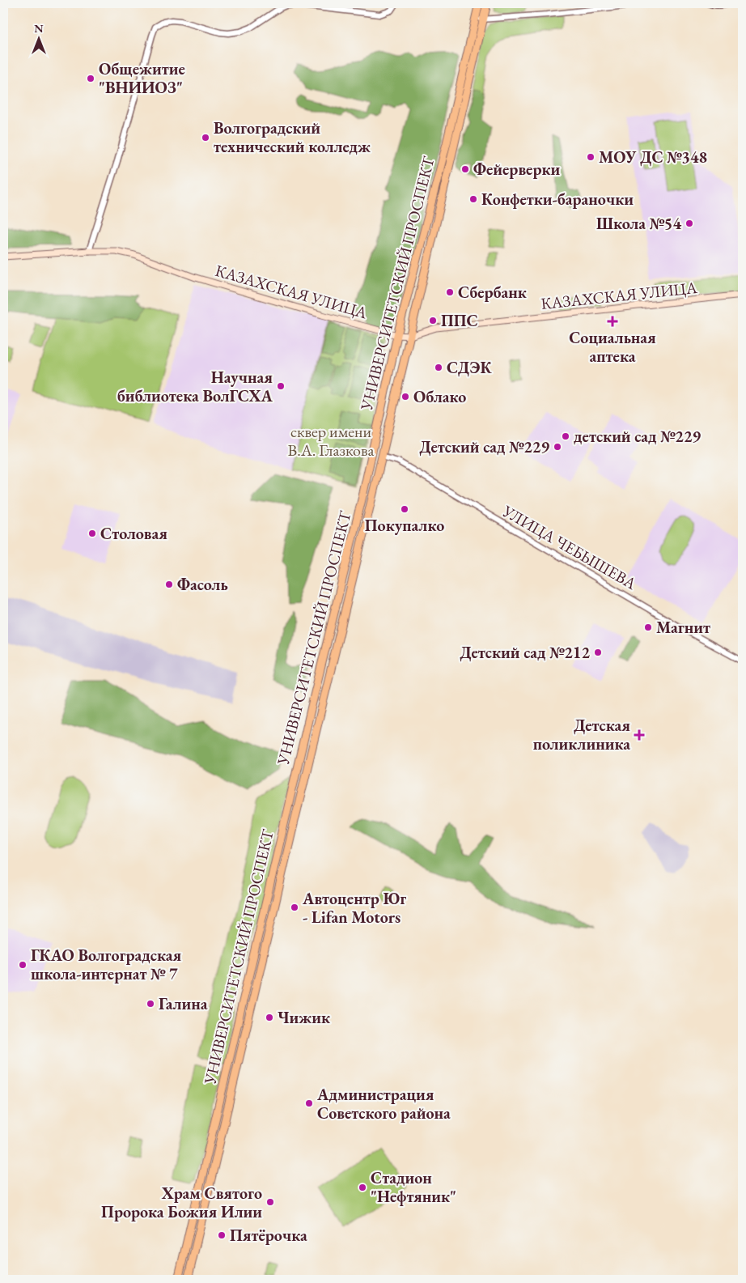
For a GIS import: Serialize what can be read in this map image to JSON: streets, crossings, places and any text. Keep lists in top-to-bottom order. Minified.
{"streets":{"highway":["УНИВЕРСИТЕТСКИЙ ПРОСПЕКТ"],"main road":["КАЗАХСКАЯ УЛИЦА"],"street":["УЛИЦА ЧЕБЫШЕВА"]},"crossings":[["УНИВЕРСИТЕТСКИЙ ПРОСПЕКТ","КАЗАХСКАЯ УЛИЦА"],["УНИВЕРСИТЕТСКИЙ ПРОСПЕКТ","УЛИЦА ЧЕБЫШЕВА"]],"parks":["сквер имени В.А. Глазкова"],"places":{"other":["Общежитие \"ВНИИОЗ\"","Волгоградский технический колледж","МОУ ДС №348","Фейерверки","Конфетки-бараночки","Школа №54","Сбербанк","ППС","СДЭК","Научная библиотека ВолГСХА","Облако","детский сад №229","Детский сад №229","Покупалко","Столовая","Фасоль","Магнит","Детский сад №212","Автоцентр Юг - Lifan Motors","ГКАО Волгоградская школа-интернат № 7","Галина","Чижик","Администрация Советского района","Стадион \"Нефтяник\"","Храм Святого Пророка Божия Илии","Пятёрочка"],"health":["Социальная аптека","Детская поликлиника"]},"north":"top"}
